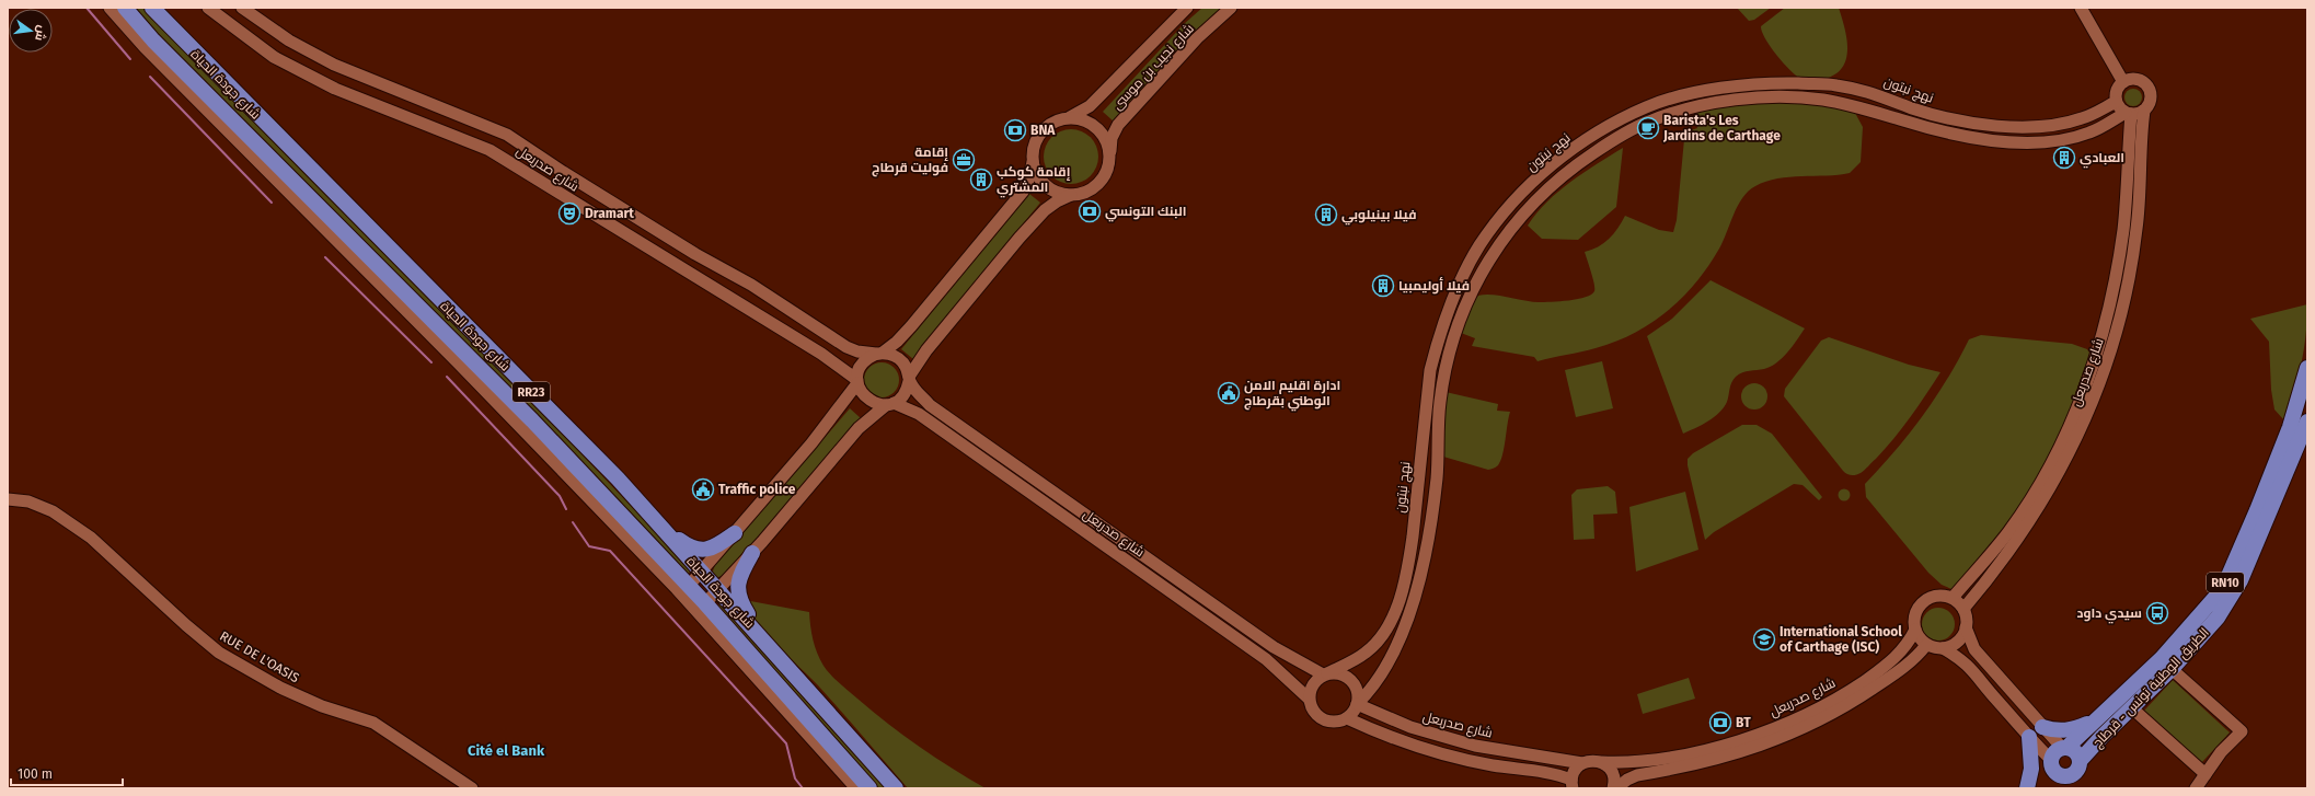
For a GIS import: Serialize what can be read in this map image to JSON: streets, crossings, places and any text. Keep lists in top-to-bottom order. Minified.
{"streets":{"highway":["شارع جودة الحياة","RR23","RN10","الطريق الوطنية تونس - قرطاج"],"street":["شارع نجيب بن موسى","نهج نبتون","شارع صدربعل","RUE DE L'OASIS"]},"crossings":[["نهج نبتون","شارع صدربعل"],["RN10","الطريق الوطنية تونس - قرطاج"]],"districts":["Cité el Bank"],"places":{"cafe":["Barista's Les Jardins de Carthage"],"bank":["BNA","البنك التونسي","BT"],"building":["العبادي","إقامة كوكب المشتري","فيلا بينيلوبي","فيلا أوليمبيا"],"office":["إقامة فوليت قرطاج"],"theatre":["Dramart"],"public building":["ادارة اقليم الامن الوطني بقرطاج","Traffic police"],"bus stop":["سيدي داود"],"school or university":["International School of Carthage (ISC)"]},"scale_bar":"100 m","north":"right"}
